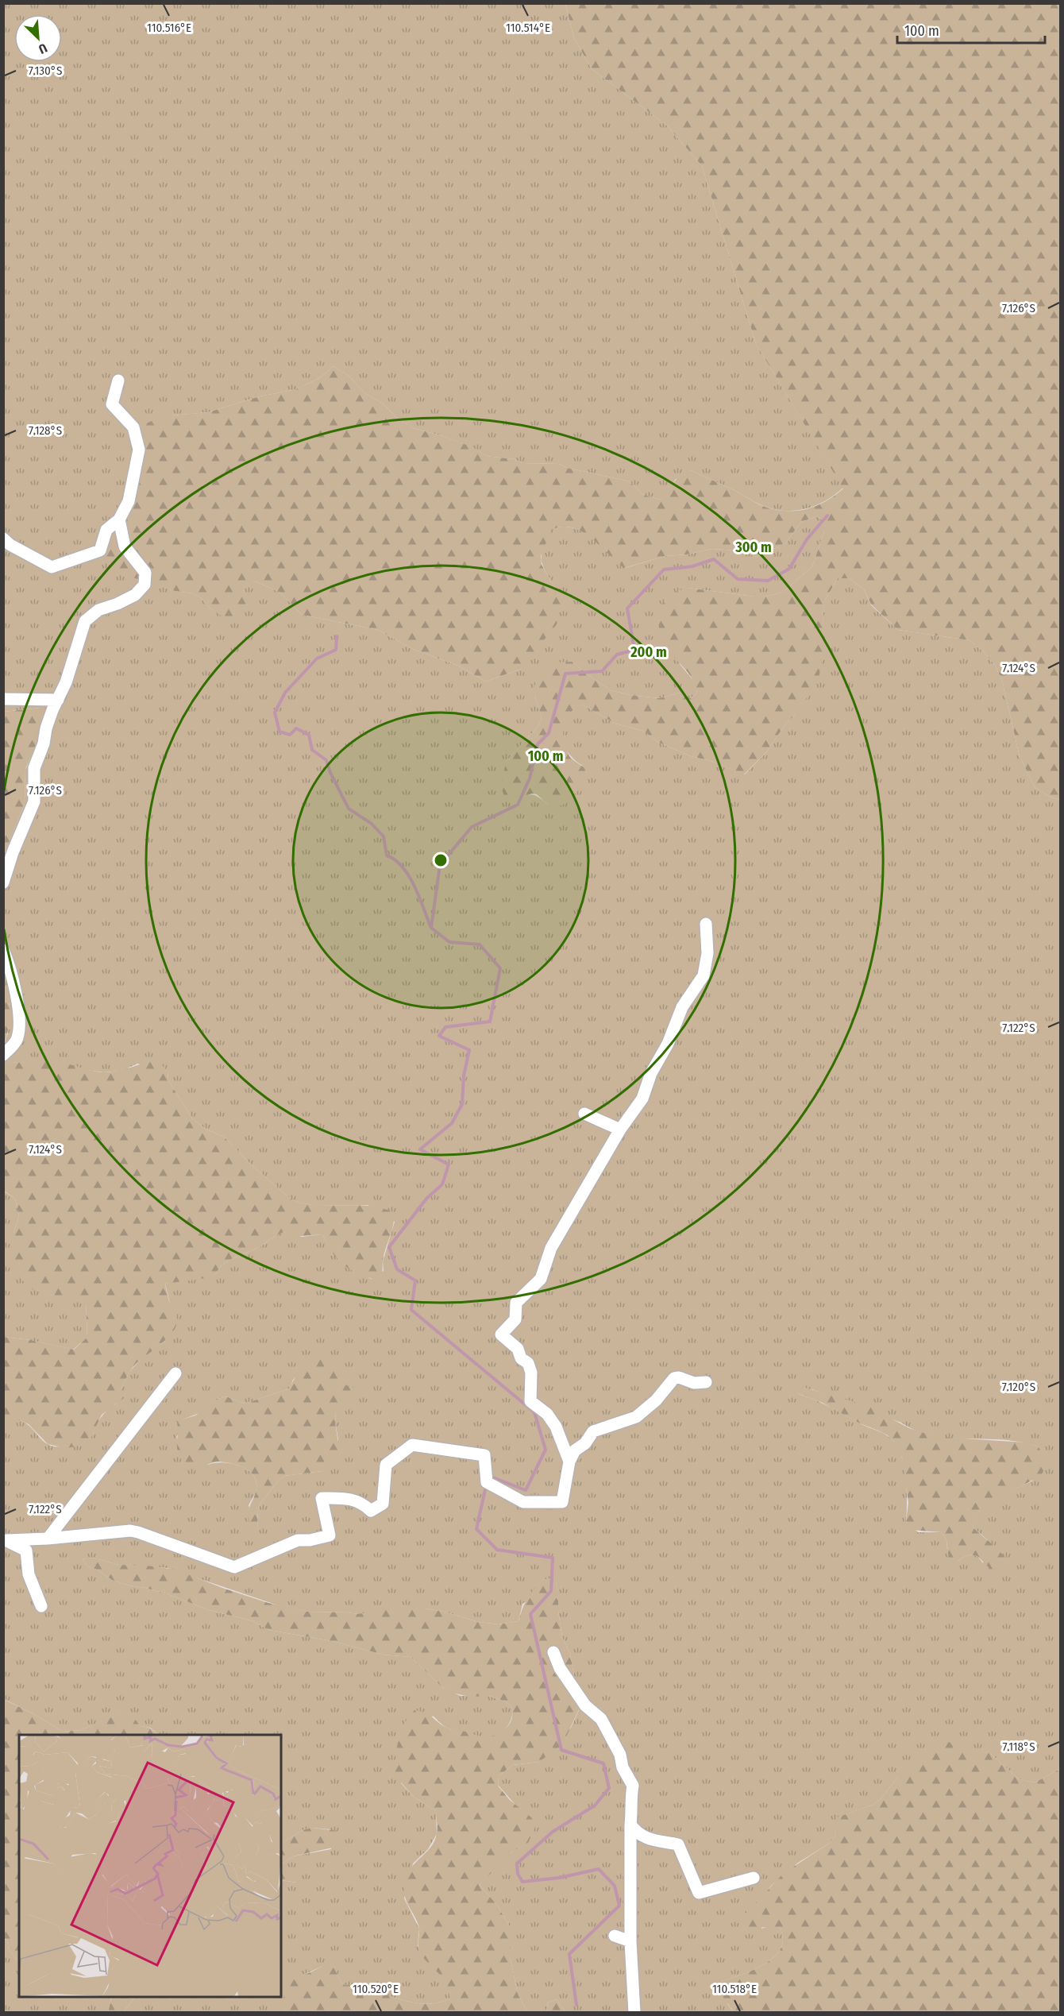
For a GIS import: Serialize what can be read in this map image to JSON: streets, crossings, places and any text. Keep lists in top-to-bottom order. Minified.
{"scale_bar":"100 m","north":"bottom right","coordinates":["110.516°E","110.514°E","7.130°S","7.126°S","7.128°S","7.124°S","7.122°S","7.120°S","7.118°S","110.520°E","110.518°E"],"rings":["300 m","200 m","100 m"]}
